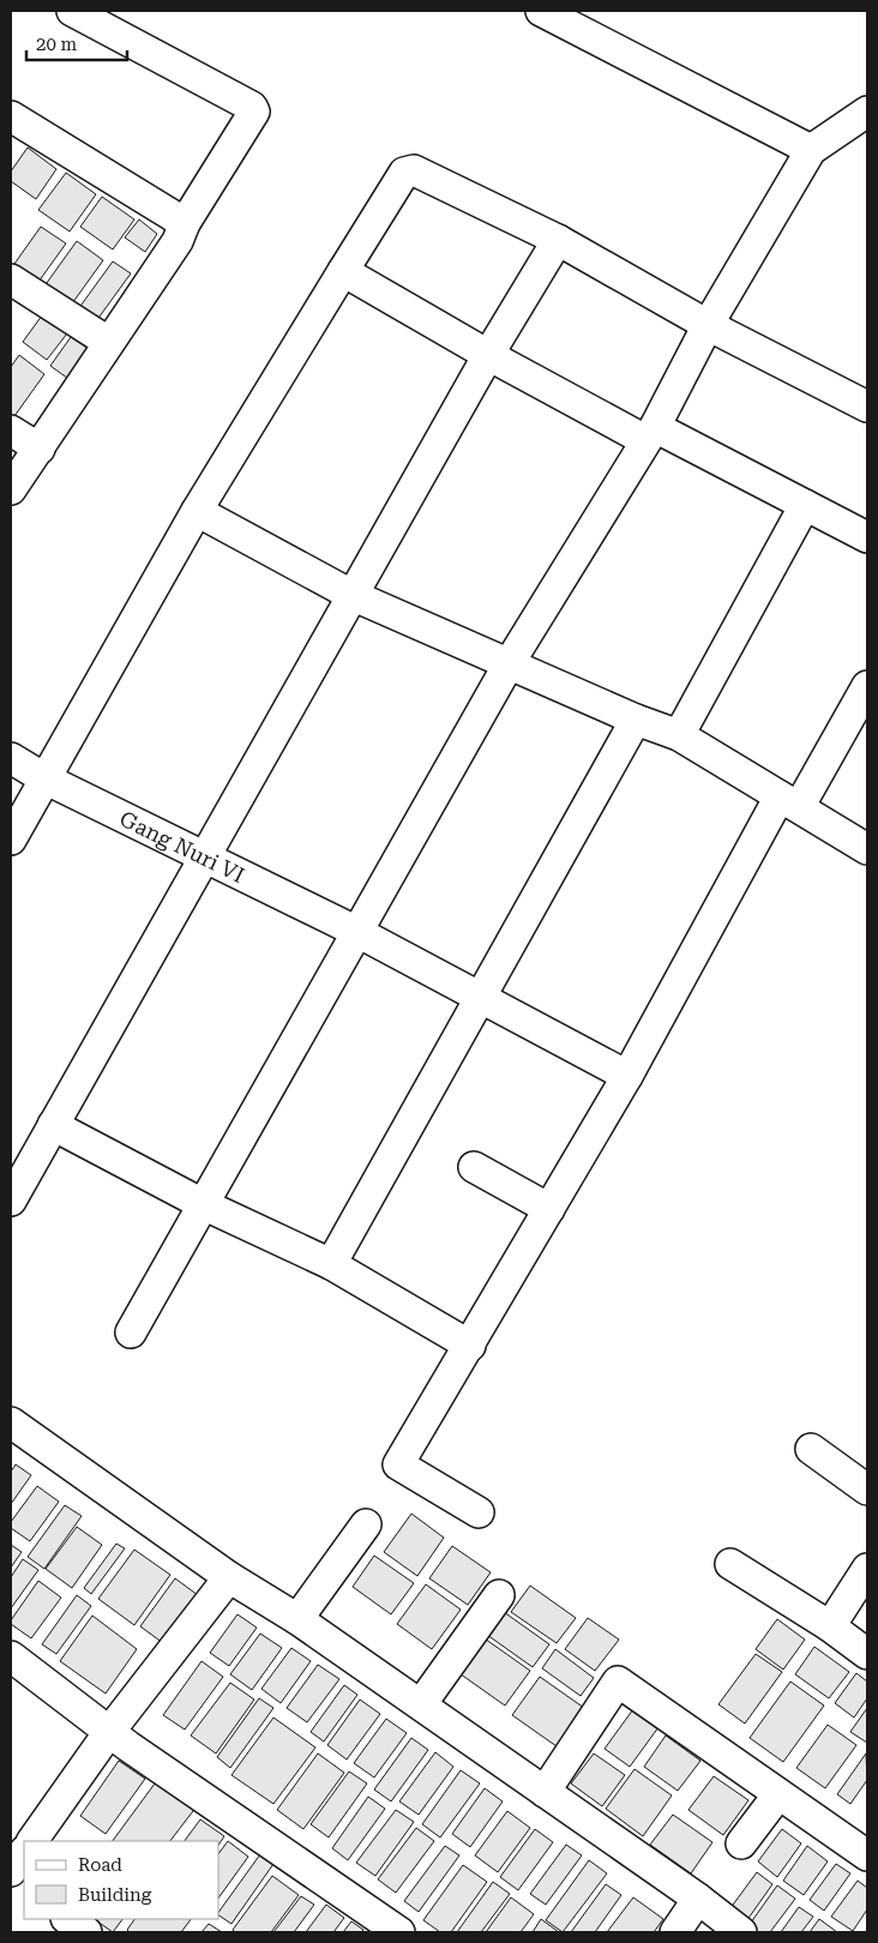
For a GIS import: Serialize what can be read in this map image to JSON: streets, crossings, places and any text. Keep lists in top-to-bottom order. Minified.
{"streets":{"street":["Gang Nuri VI"]},"legend":["Road","Building"],"scale_bar":"20 m"}
